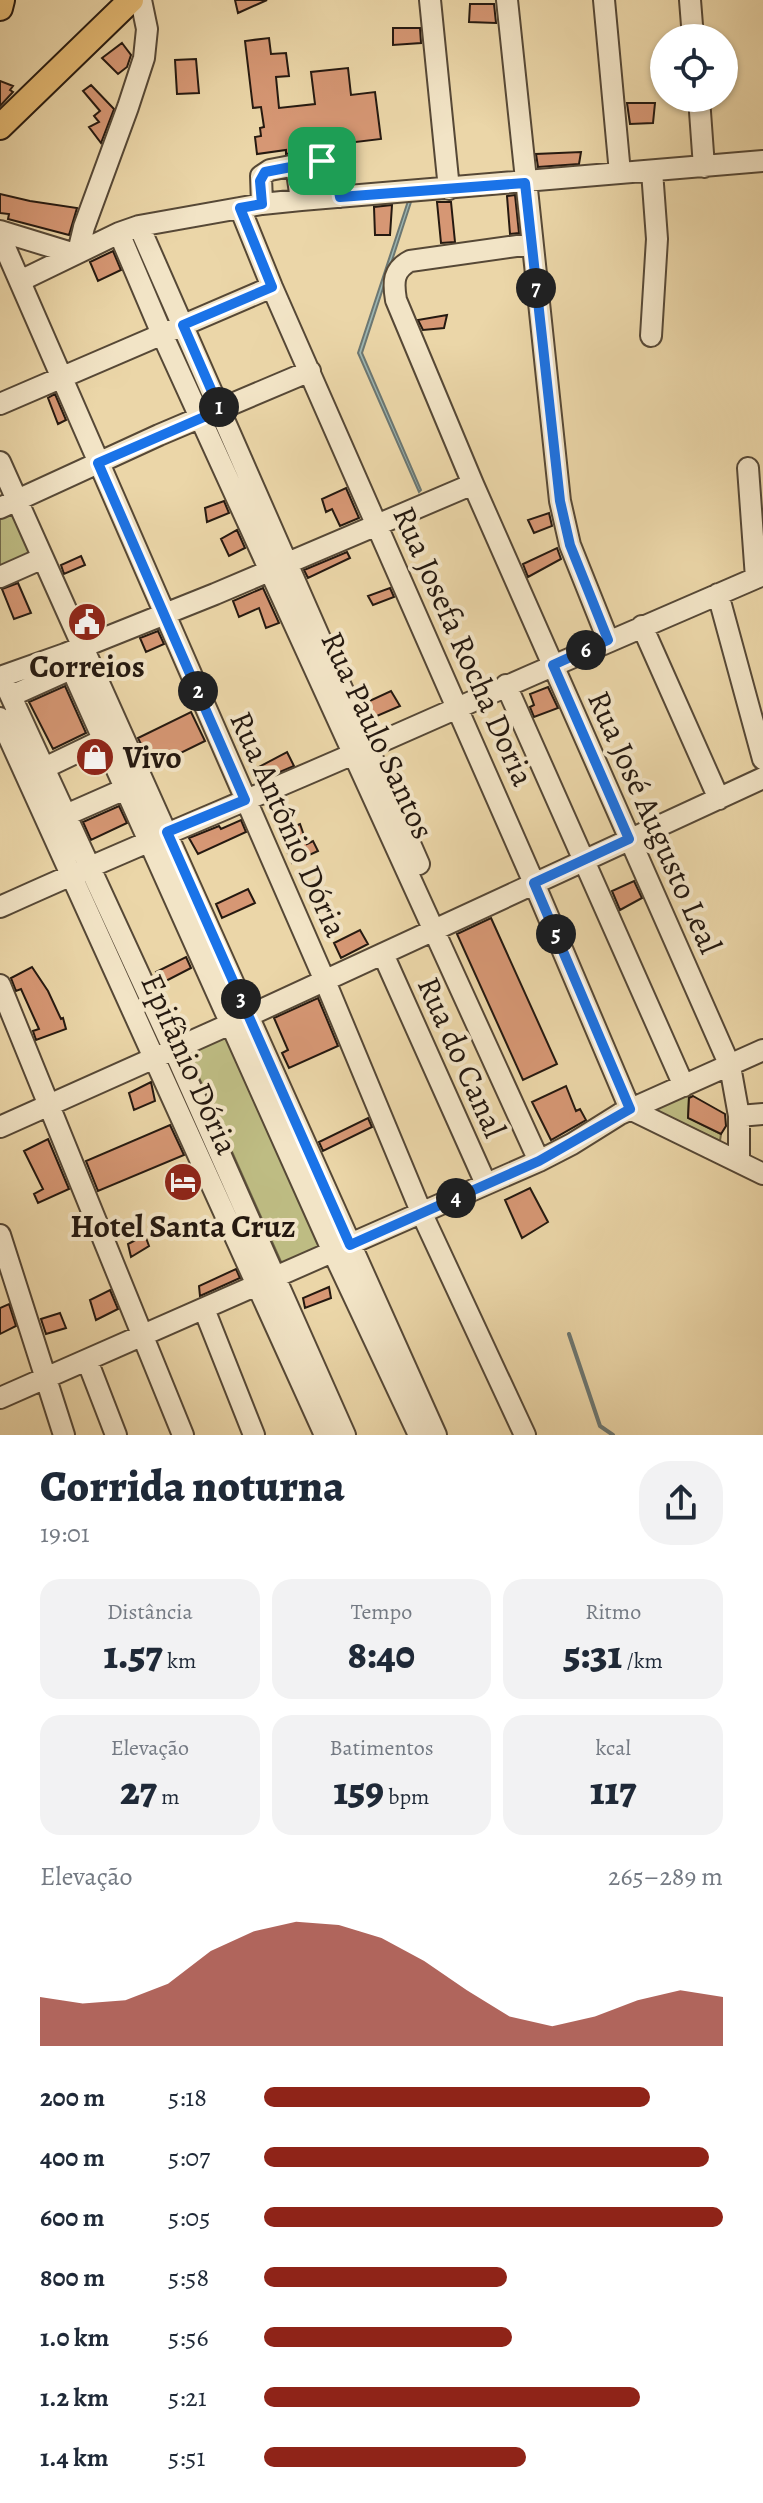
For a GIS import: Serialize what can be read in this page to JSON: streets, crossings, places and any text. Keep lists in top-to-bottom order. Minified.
{"streets":{"street":["Rua Josefa Rocha Doria","Rua Paulo Santos","Rua José Augusto Leal","Rua Antônio Dória","Rua do Canal","Epifânio Dória"]},"places":{"public building":["Correios"],"shop":["Vivo"],"hotel":["Hotel Santa Cruz"]},"page":{"pins":["7","1","6","2","5","3","4"],"heading":["Corrida noturna","19:01"],"stats":[["Distância","1.57 km"],["Tempo","8:40"],["Ritmo","5:31 /km"],["Elevação","27 m"],["Batimentos","159 bpm"],["kcal","117"]],"chart":["Elevação","265–289 m"],"list":[{"name":"200 m","note":"5:18"},{"name":"400 m","note":"5:07"},{"name":"600 m","note":"5:05"},{"name":"800 m","note":"5:58"},{"name":"1.0 km","note":"5:56"},{"name":"1.2 km","note":"5:21"},{"name":"1.4 km","note":"5:51"}]}}
